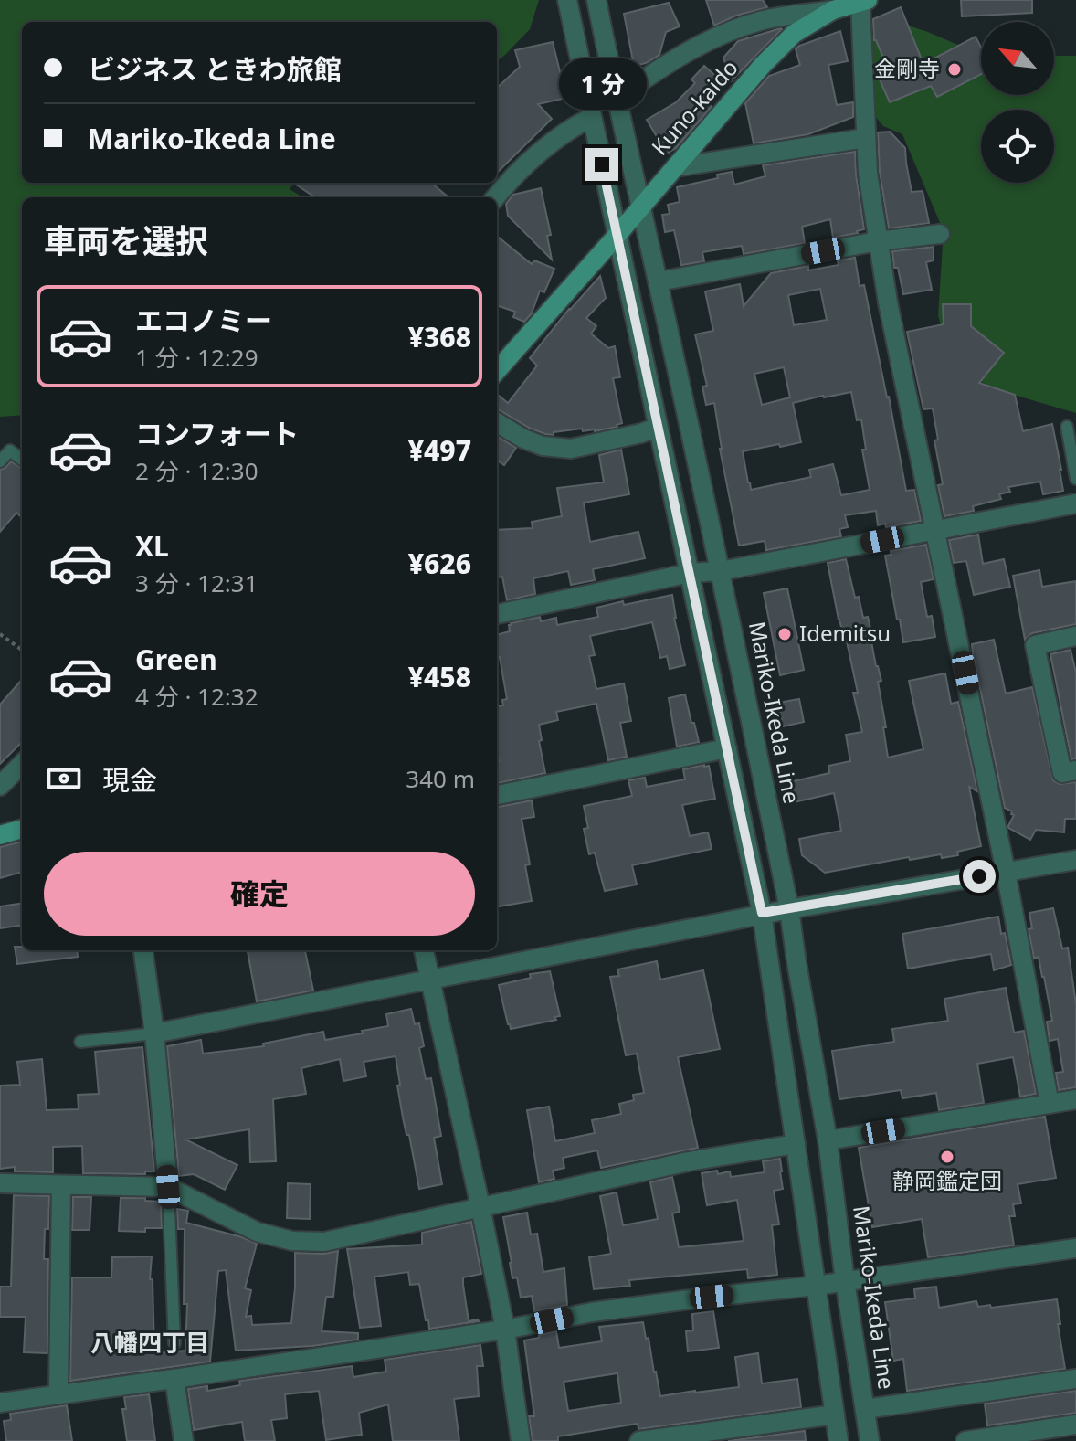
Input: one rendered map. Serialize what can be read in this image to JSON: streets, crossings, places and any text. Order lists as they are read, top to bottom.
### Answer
{
  "streets": {
    "main road": ["Kuno-kaido"],
    "street": ["Mariko-Ikeda Line"]
  },
  "crossings": [
    ["Kuno-kaido", "Mariko-Ikeda Line"]
  ],
  "districts": ["八幡四丁目"],
  "places": ["金剛寺", "Idemitsu", "静岡鑑定団"],
  "north": "top left",
  "page": {
    "banner": ["ビジネス ときわ旅館", "Mariko-Ikeda Line"],
    "bubble": "1 分",
    "heading": "車両を選択",
    "list": [
      {
        "name": "エコノミー",
        "note": "1 分 · 12:29",
        "value": "¥368"
      },
      {
        "name": "コンフォート",
        "note": "2 分 · 12:30",
        "value": "¥497"
      },
      {
        "name": "XL",
        "note": "3 分 · 12:31",
        "value": "¥626"
      },
      {
        "name": "Green",
        "note": "4 分 · 12:32",
        "value": "¥458"
      }
    ],
    "pay": ["現金", "340 m"],
    "buttons": "確定"
  }
}
